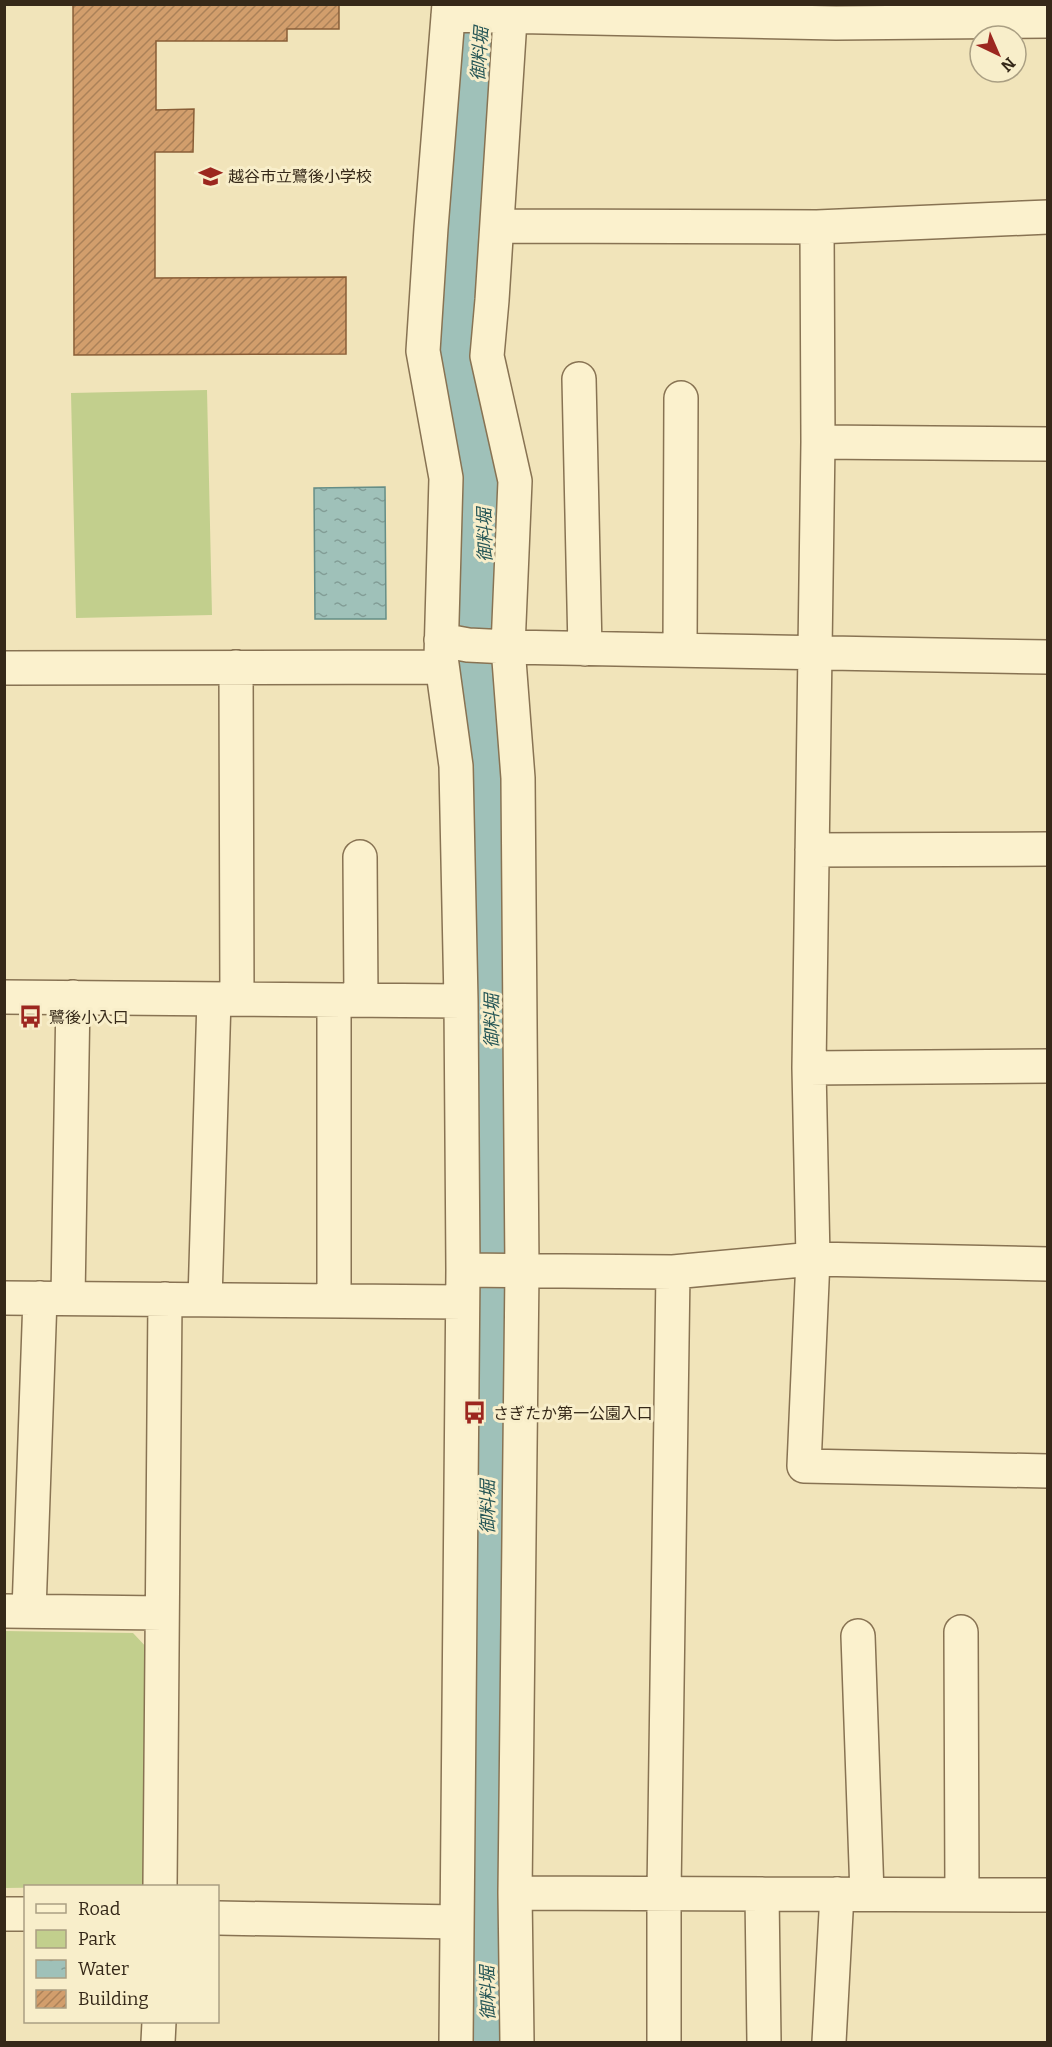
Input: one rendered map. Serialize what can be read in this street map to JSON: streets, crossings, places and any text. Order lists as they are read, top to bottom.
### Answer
{
  "water": ["御料堀"],
  "places": {
    "school or university": ["越谷市立鷺後小学校"],
    "bus stop": ["鷺後小入口", "さぎたか第一公園入口"]
  },
  "legend": [
    "Road",
    "Park",
    "Water",
    "Building"
  ],
  "north": "bottom right"
}
